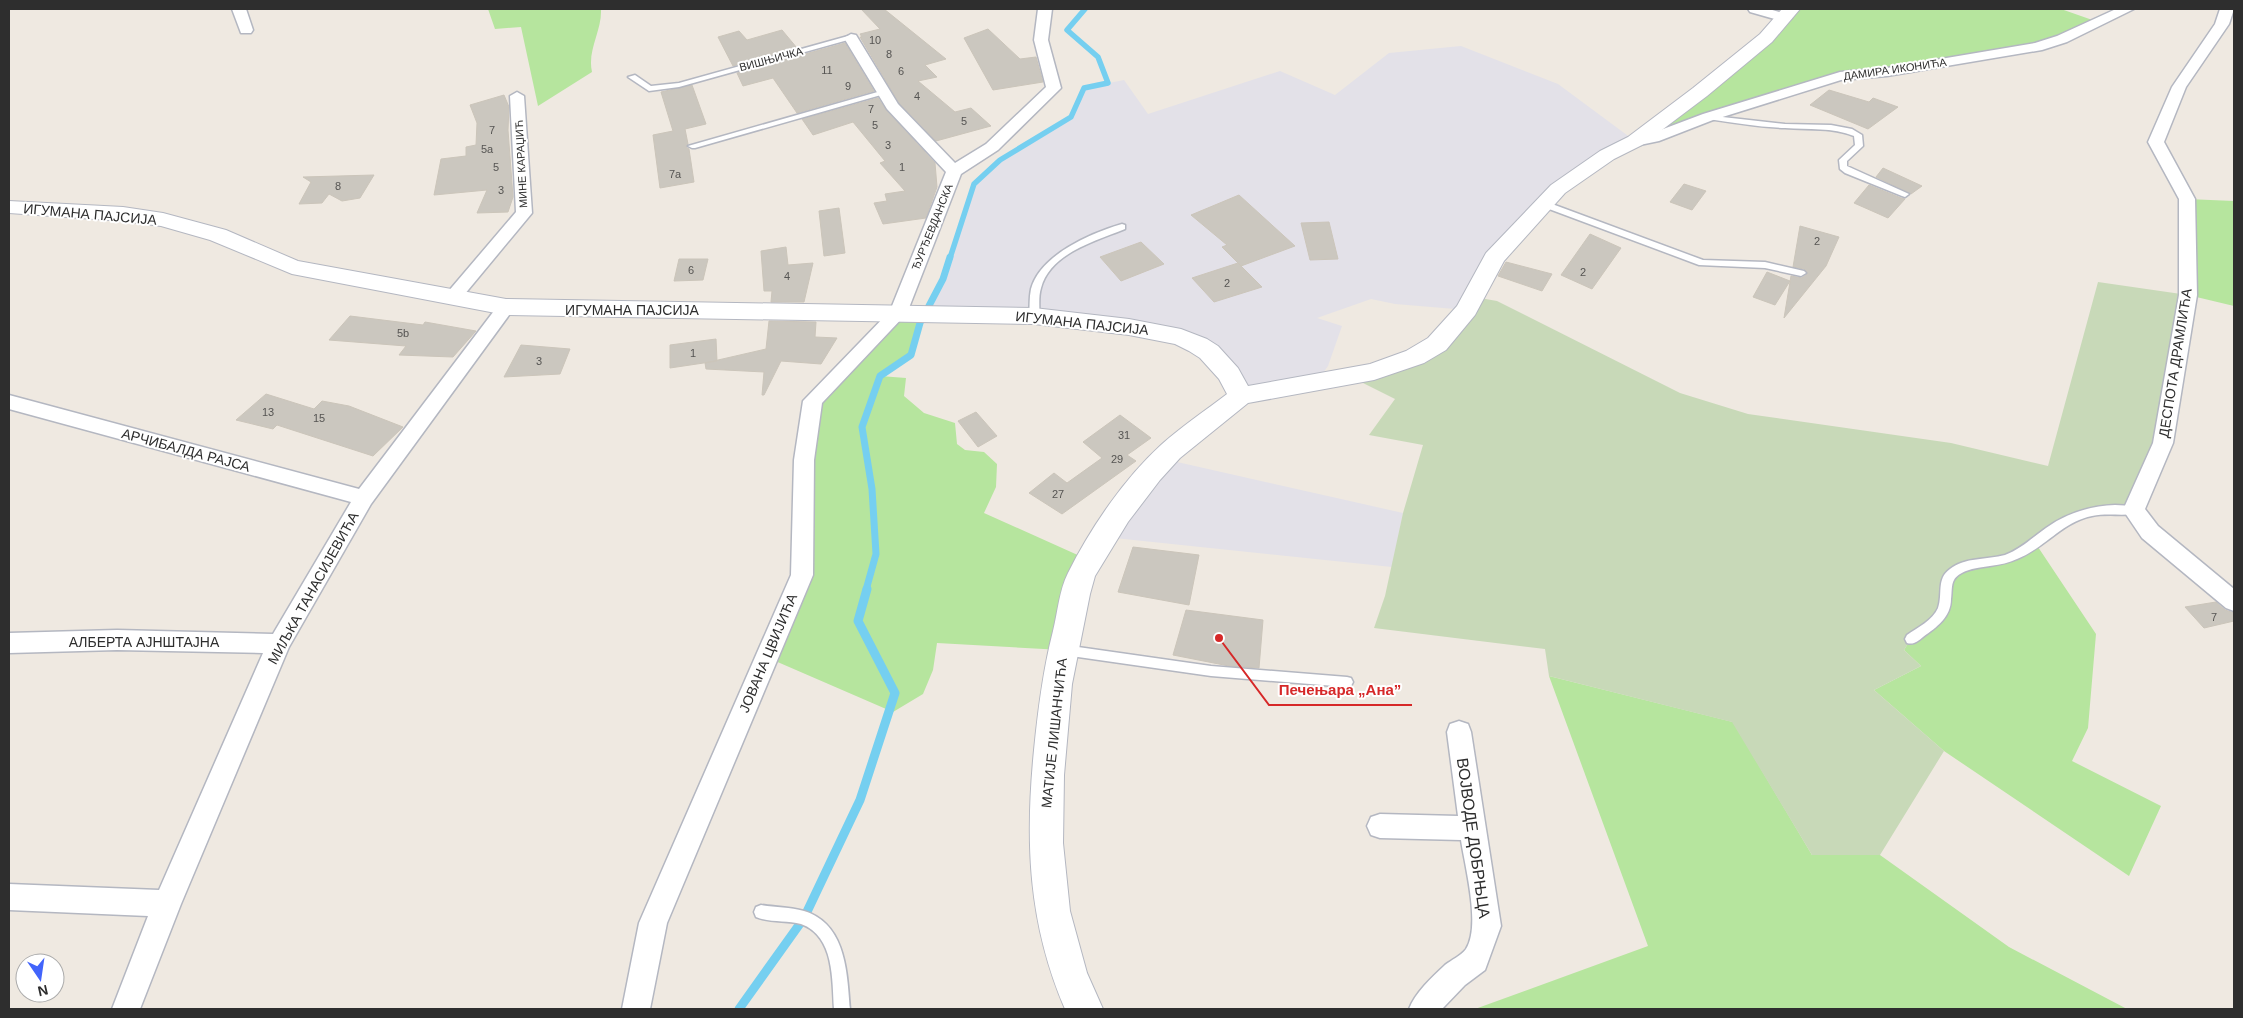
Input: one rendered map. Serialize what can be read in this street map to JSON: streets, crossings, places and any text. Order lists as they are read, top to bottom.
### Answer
{
  "streets": {
    "street": [
      "ВИШЊИЧКА",
      "ДАМИРА ИКОНИЋА",
      "МИНЕ КАРАЏИЋ",
      "ИГУМАНА ПАЈСИЈА",
      "ЂУРЂЕВДАНСКА",
      "ДЕСПОТА ДРАМЛИЋА",
      "АРЧИБАЛДА РАЈСА",
      "МИЉКА ТАНАСИЈЕВИЋА",
      "АЛБЕРТА АЈНШТАЈНА",
      "ЈОВАНА ЦВИЈИЋА",
      "МАТИЈЕ ЛИШАНЧИЋА",
      "ВОЈВОДЕ ДОБРЊЦА"
    ]
  },
  "crossings": [
    ["ВИШЊИЧКА", "ЂУРЂЕВДАНСКА"],
    ["МИНЕ КАРАЏИЋ", "ИГУМАНА ПАЈСИЈА"],
    ["ИГУМАНА ПАЈСИЈА", "ЂУРЂЕВДАНСКА"],
    ["ИГУМАНА ПАЈСИЈА", "МИЉКА ТАНАСИЈЕВИЋА"],
    ["ИГУМАНА ПАЈСИЈА", "ЈОВАНА ЦВИЈИЋА"],
    ["ИГУМАНА ПАЈСИЈА", "МАТИЈЕ ЛИШАНЧИЋА"],
    ["ЂУРЂЕВДАНСКА", "ЈОВАНА ЦВИЈИЋА"],
    ["АРЧИБАЛДА РАЈСА", "МИЉКА ТАНАСИЈЕВИЋА"],
    ["МИЉКА ТАНАСИЈЕВИЋА", "АЛБЕРТА АЈНШТАЈНА"]
  ],
  "places": ["Печењара „Ана”"],
  "house_numbers": [
    "10",
    "8",
    "11",
    "6",
    "9",
    "4",
    "7",
    "5",
    "5",
    "7",
    "3",
    "5a",
    "5",
    "1",
    "7a",
    "8",
    "3",
    "2",
    "6",
    "2",
    "4",
    "2",
    "5b",
    "1",
    "3",
    "13",
    "15",
    "31",
    "29",
    "27",
    "7"
  ],
  "north": "bottom"
}
